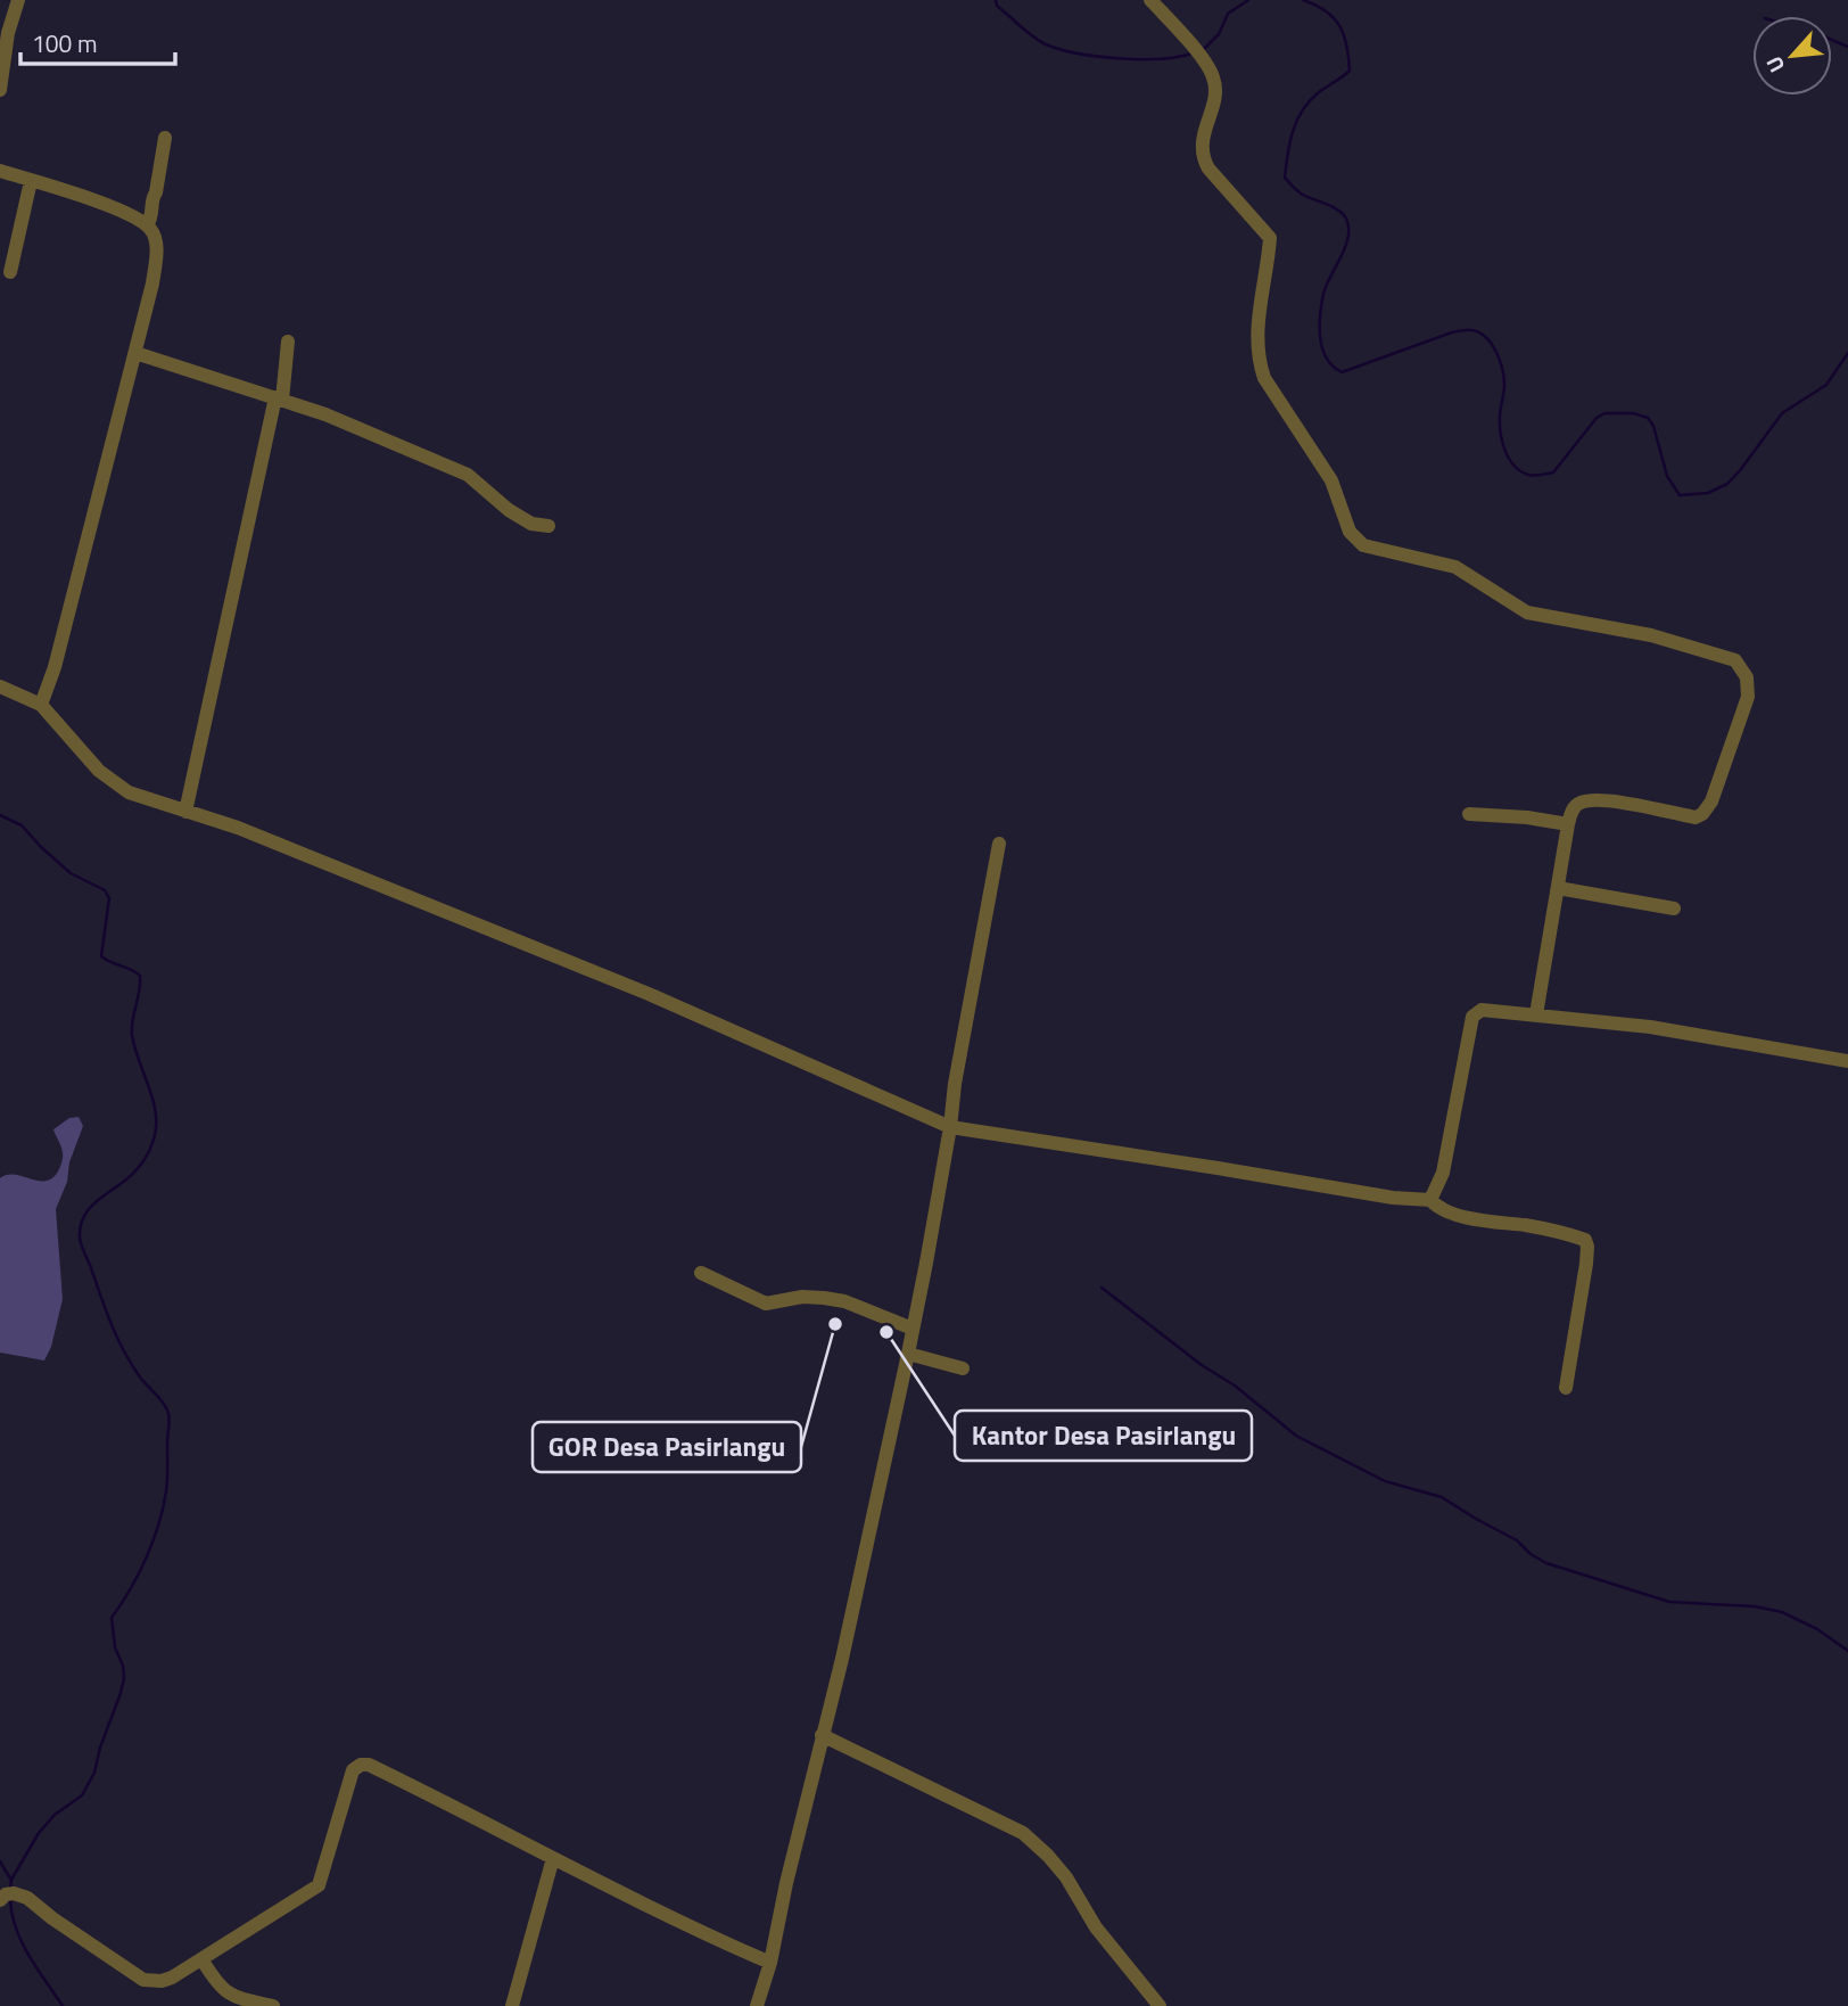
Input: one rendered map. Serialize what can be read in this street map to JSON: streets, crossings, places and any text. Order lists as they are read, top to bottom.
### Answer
{
  "places": ["GOR Desa Pasirlangu", "Kantor Desa Pasirlangu"],
  "scale_bar": "100 m",
  "north": "bottom left"
}
